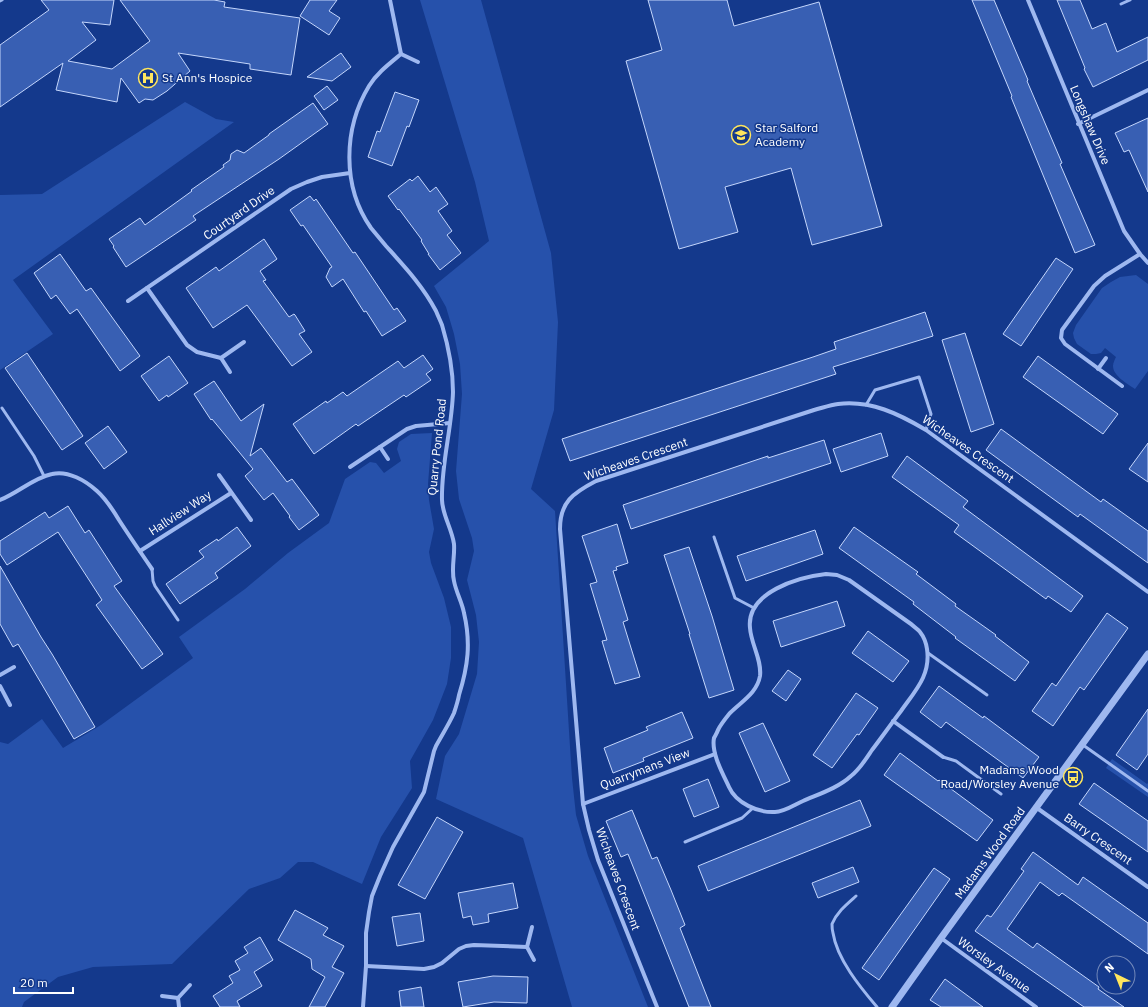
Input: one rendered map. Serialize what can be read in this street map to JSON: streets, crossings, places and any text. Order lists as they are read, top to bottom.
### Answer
{
  "streets": {
    "street": [
      "Longshaw Drive",
      "Courtyard Drive",
      "Quarry Pond Road",
      "Wicheaves Crescent",
      "Hallview Way",
      "Quarrymans View",
      "Barry Crescent",
      "Madams Wood Road",
      "Worsley Avenue"
    ]
  },
  "crossings": [
    ["Courtyard Drive", "Quarry Pond Road"],
    ["Wicheaves Crescent", "Quarrymans View"],
    ["Barry Crescent", "Madams Wood Road"],
    ["Madams Wood Road", "Worsley Avenue"]
  ],
  "places": {
    "hospital": ["St Ann's Hospice"],
    "school or university": ["Star Salford Academy"],
    "bus stop": ["Madams Wood Road/Worsley Avenue"]
  },
  "scale_bar": "20 m",
  "north": "top left"
}
